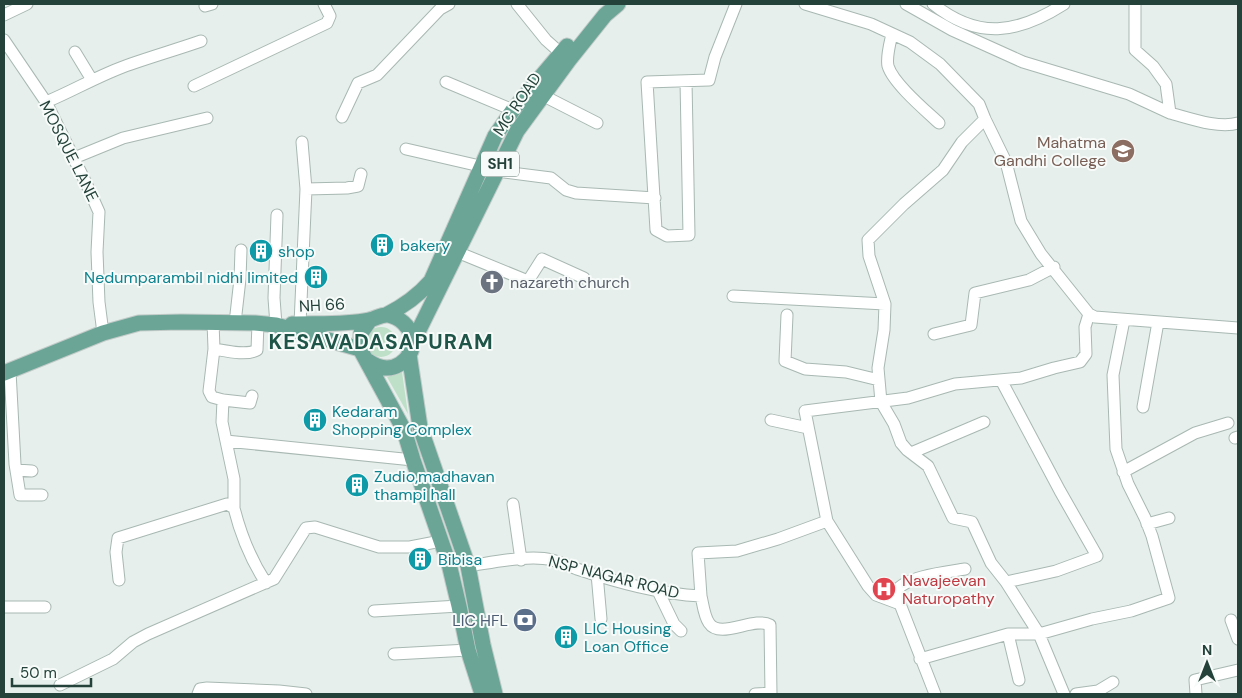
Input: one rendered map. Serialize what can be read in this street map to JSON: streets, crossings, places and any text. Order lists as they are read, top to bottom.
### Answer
{
  "streets": {
    "main road": ["MC ROAD", "SH1", "NH 66"],
    "street": ["MOSQUE LANE", "NSP NAGAR ROAD"]
  },
  "crossings": [
    ["MC ROAD", "NH 66"]
  ],
  "districts": ["KESAVADASAPURAM"],
  "places": {
    "school or university": ["Mahatma Gandhi College"],
    "building": [
      "bakery",
      "shop",
      "Nedumparambil nidhi limited",
      "Kedaram Shopping Complex",
      "Zudio,madhavan thampi hall",
      "Bibisa",
      "LIC Housing Loan Office"
    ],
    "church": ["nazareth church"],
    "hospital": ["Navajeevan Naturopathy"],
    "bank": ["LIC HFL"]
  },
  "scale_bar": "50 m",
  "north": "top"
}
